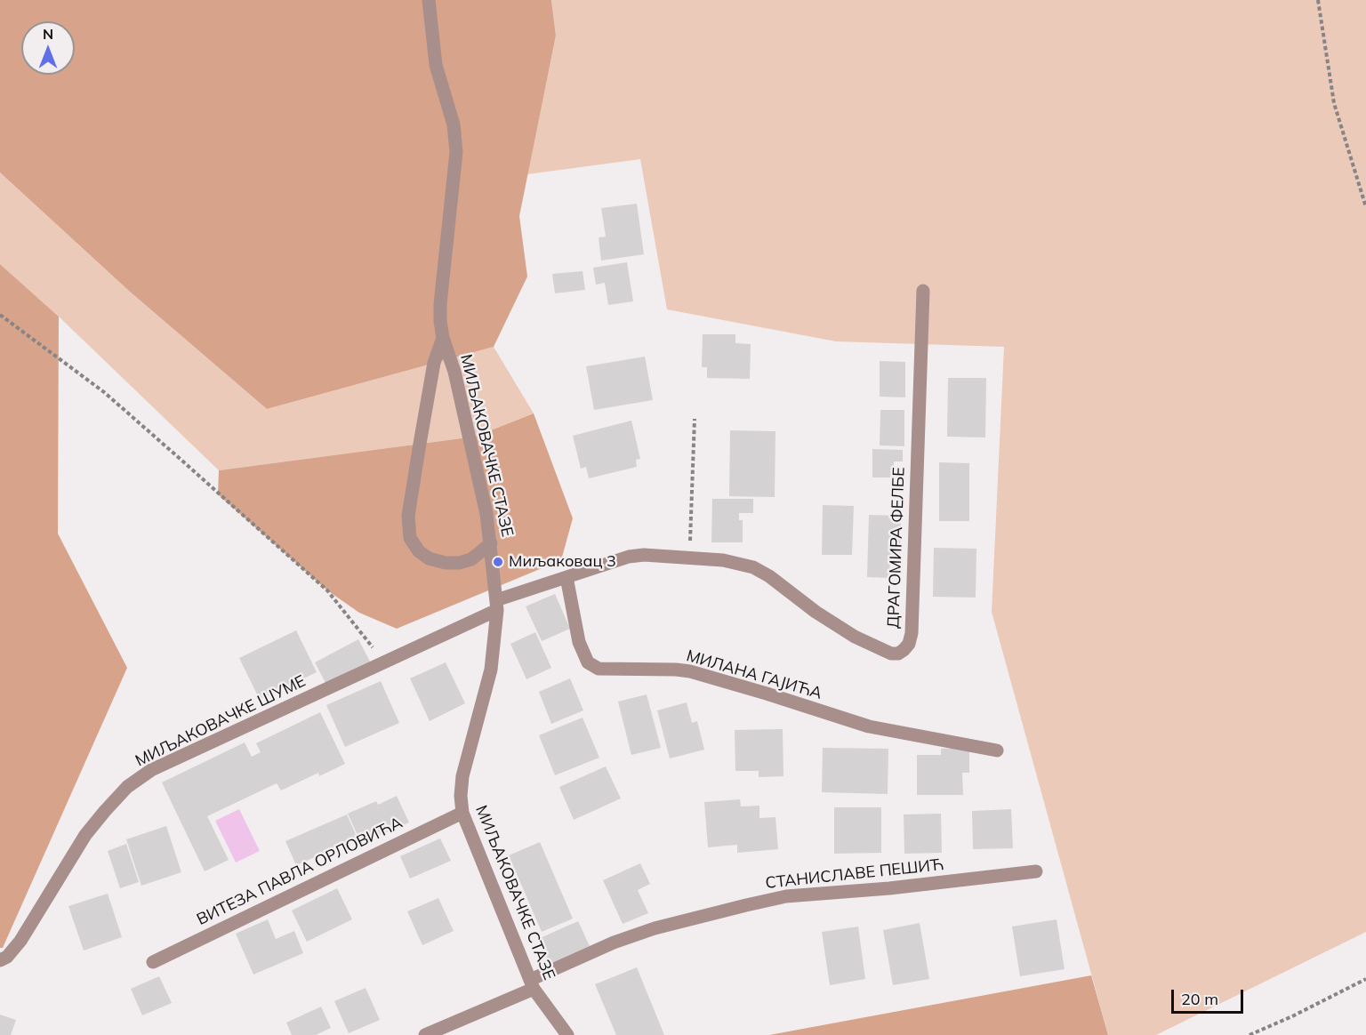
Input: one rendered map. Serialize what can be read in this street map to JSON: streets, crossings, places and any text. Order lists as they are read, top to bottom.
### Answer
{
  "streets": {
    "street": [
      "МИЉАКОВАЧКЕ СТАЗЕ",
      "ДРАГОМИРА ФЕЛБЕ",
      "МИЛАНА ГАЈИЋА",
      "МИЉАКОВАЧКЕ ШУМЕ",
      "ВИТЕЗА ПАВЛА ОРЛОВИЋА",
      "СТАНИСЛАВЕ ПЕШИЋ"
    ]
  },
  "crossings": [
    ["МИЉАКОВАЧКЕ СТАЗЕ", "ДРАГОМИРА ФЕЛБЕ"],
    ["МИЉАКОВАЧКЕ СТАЗЕ", "МИЉАКОВАЧКЕ ШУМЕ"],
    ["МИЉАКОВАЧКЕ СТАЗЕ", "ВИТЕЗА ПАВЛА ОРЛОВИЋА"],
    ["МИЉАКОВАЧКЕ СТАЗЕ", "СТАНИСЛАВЕ ПЕШИЋ"],
    ["ДРАГОМИРА ФЕЛБЕ", "МИЛАНА ГАЈИЋА"],
    ["ДРАГОМИРА ФЕЛБЕ", "МИЉАКОВАЧКЕ ШУМЕ"]
  ],
  "places": ["Миљаковац 3"],
  "scale_bar": "20 m",
  "north": "top"
}
